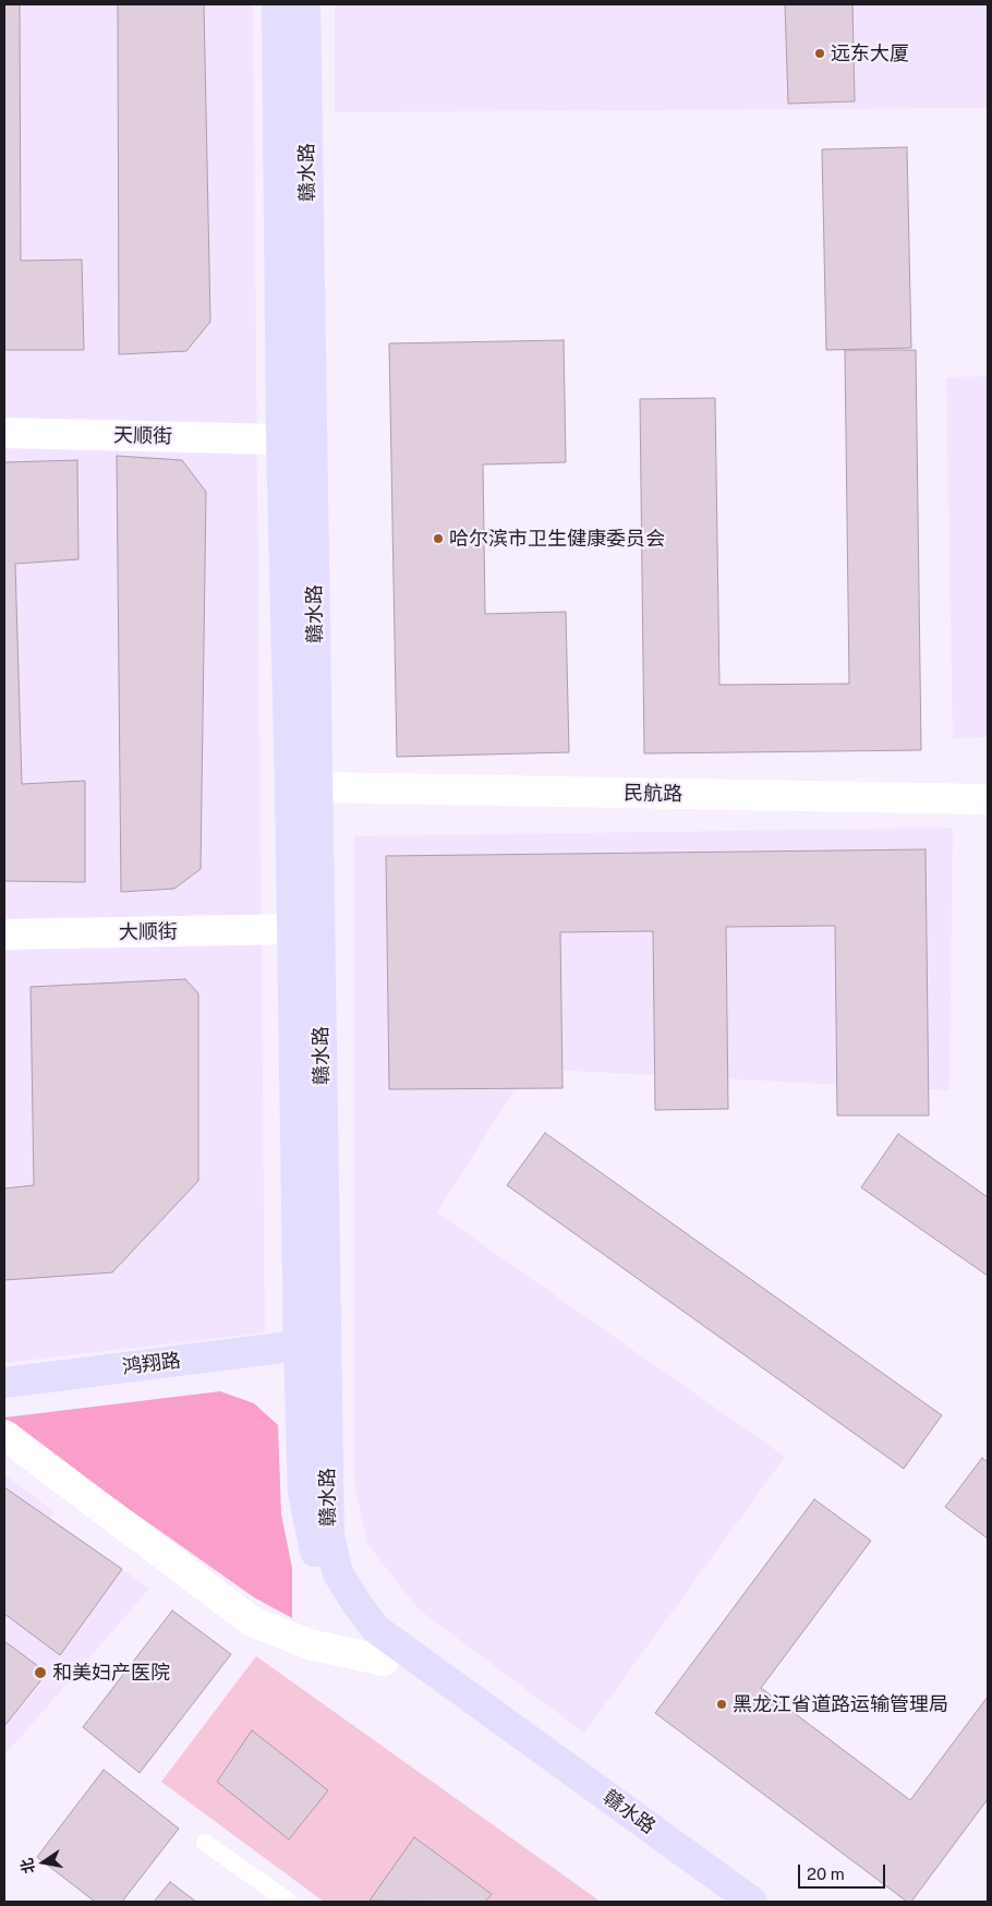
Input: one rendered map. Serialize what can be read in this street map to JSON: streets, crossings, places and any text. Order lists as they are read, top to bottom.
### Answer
{
  "streets": {
    "main road": ["赣水路", "鸿翔路"],
    "street": ["天顺街", "民航路", "大顺街"]
  },
  "crossings": [
    ["赣水路", "天顺街"],
    ["赣水路", "民航路"],
    ["赣水路", "大顺街"],
    ["赣水路", "鸿翔路"]
  ],
  "places": [
    "远东大厦",
    "哈尔滨市卫生健康委员会",
    "和美妇产医院",
    "黑龙江省道路运输管理局"
  ],
  "scale_bar": "20 m",
  "north": "left"
}
